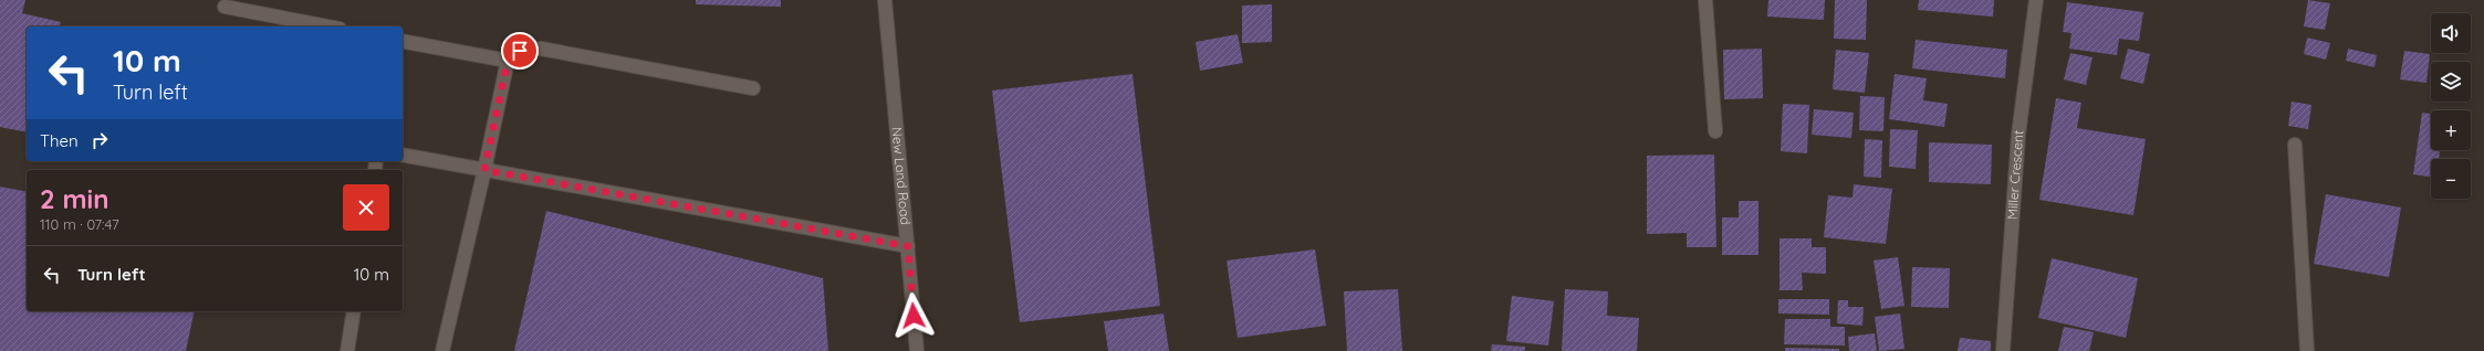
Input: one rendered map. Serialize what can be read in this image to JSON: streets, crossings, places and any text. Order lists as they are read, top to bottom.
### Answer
{
  "streets": {
    "street": ["New Land Road", "Miller Crescent"]
  },
  "page": {
    "map_buttons": ["+", "−"],
    "turn": ["10 m", "Turn left"],
    "then": "Then",
    "heading": ["2 min", "110 m · 07:47"],
    "list": [
      {
        "name": "Turn left",
        "value": "10 m"
      }
    ]
  }
}
